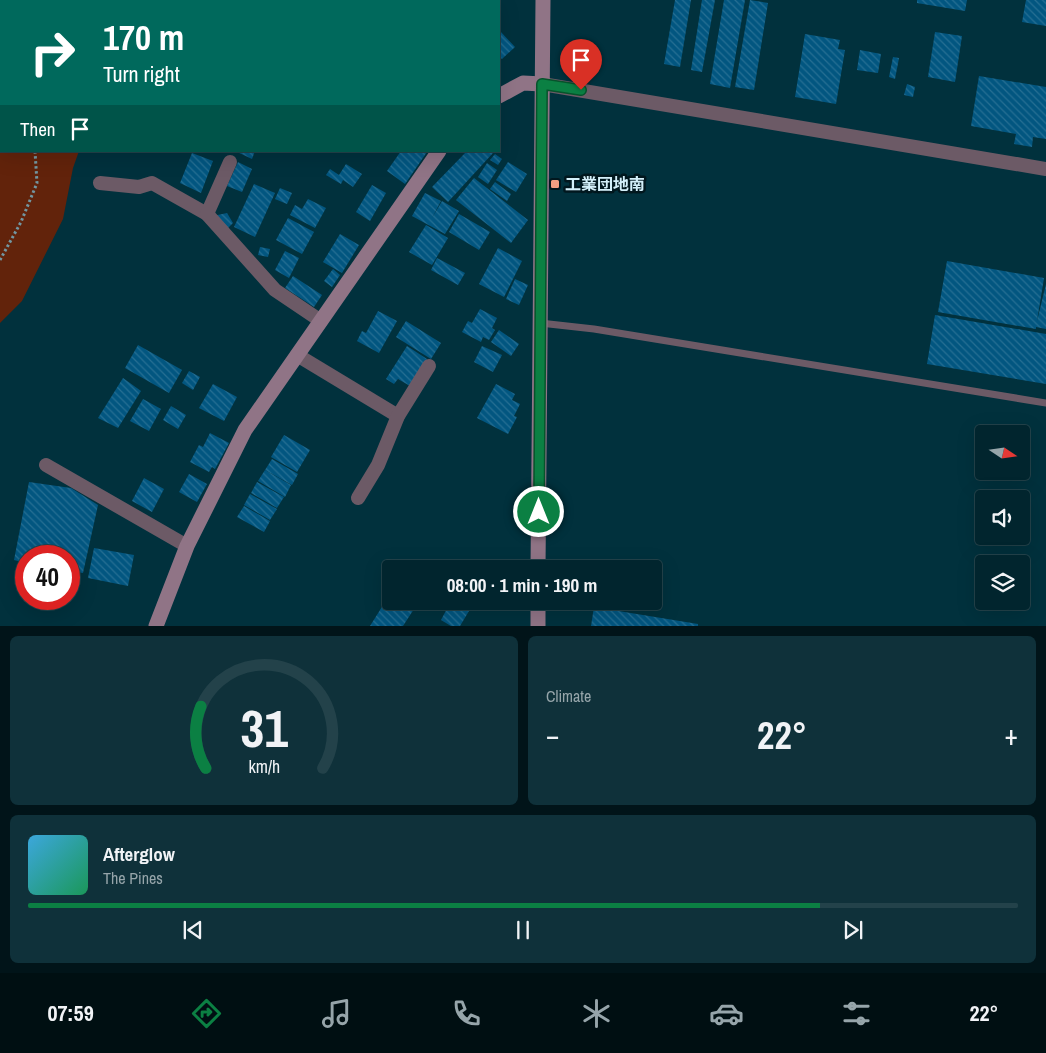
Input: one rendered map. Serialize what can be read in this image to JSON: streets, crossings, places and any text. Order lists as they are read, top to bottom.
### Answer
{
  "places": {
    "transit": ["工業団地南"]
  },
  "north": "right",
  "page": {
    "turn": ["170 m", "Turn right"],
    "then": "Then",
    "limit": "40",
    "trip": "08:00 · 1 min · 190 m",
    "tile": "Climate",
    "heat": ["−", "22°", "+"],
    "song": ["Afterglow", "The Pines"],
    "tabs": ["07:59", "22°"],
    "gauge": ["31", "km/h"]
  }
}
